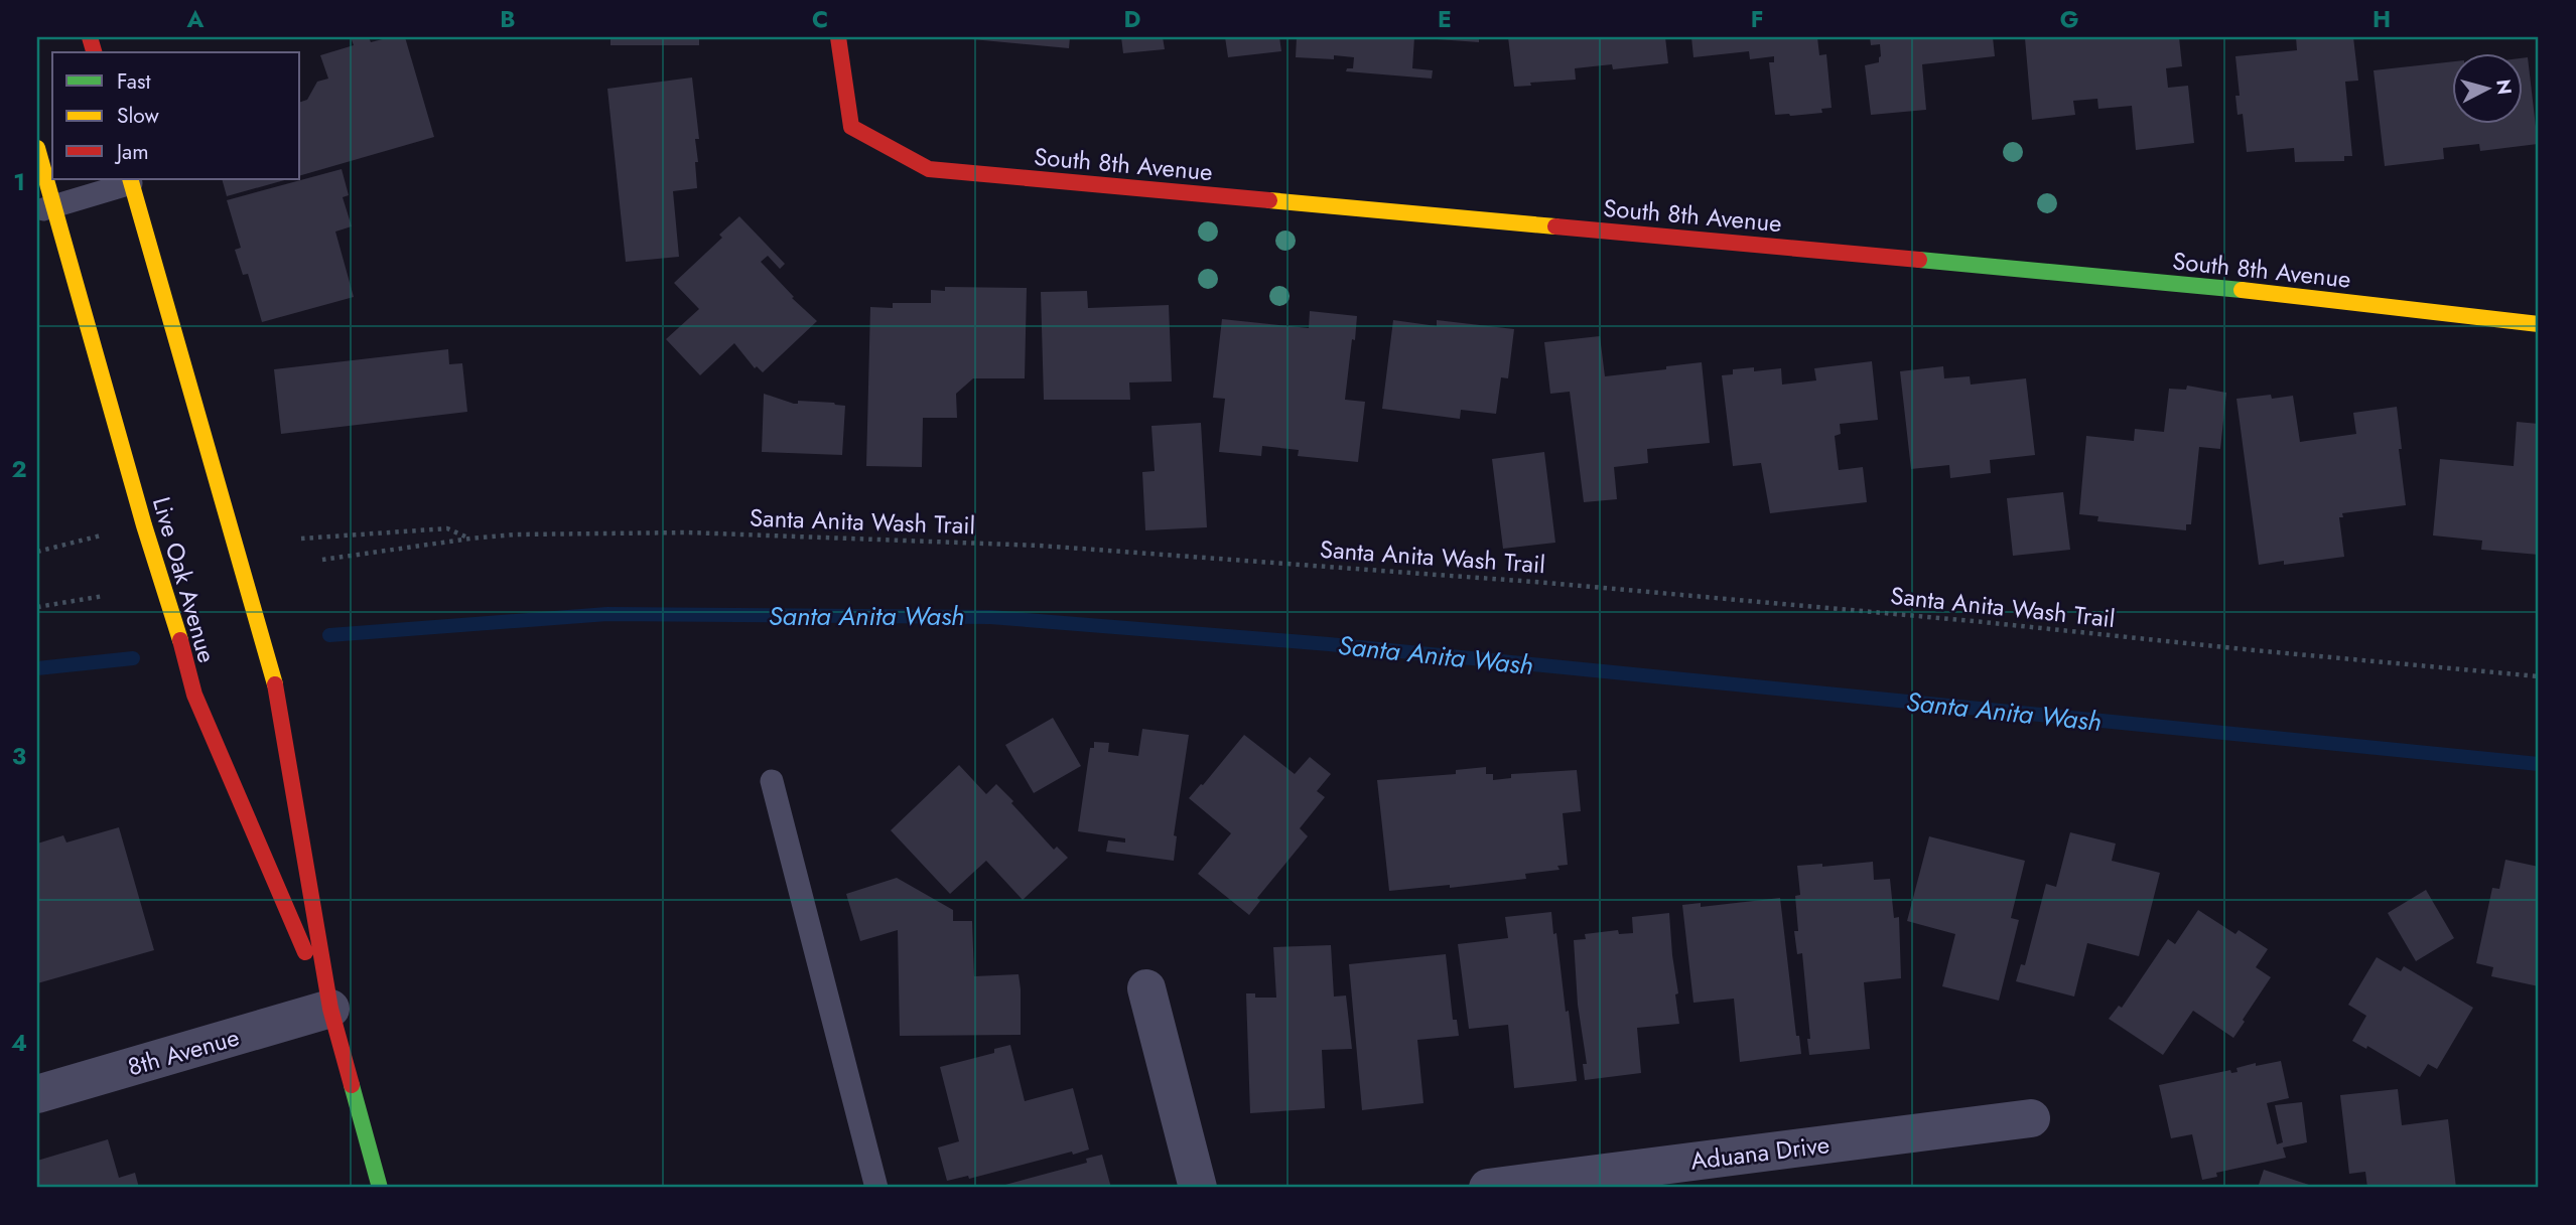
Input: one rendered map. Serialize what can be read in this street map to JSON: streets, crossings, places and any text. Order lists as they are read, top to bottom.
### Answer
{
  "streets": {
    "main road": ["South 8th Avenue", "Live Oak Avenue"],
    "street": ["8th Avenue", "Aduana Drive"],
    "path": ["Santa Anita Wash Trail"]
  },
  "crossings": [
    ["Live Oak Avenue", "8th Avenue"]
  ],
  "water": ["Santa Anita Wash"],
  "legend": ["Fast", "Slow", "Jam"],
  "north": "right",
  "grid": {
    "columns": [
      "A",
      "B",
      "C",
      "D",
      "E",
      "F",
      "G",
      "H"
    ],
    "rows": [
      "1",
      "2",
      "3",
      "4"
    ]
  }
}
